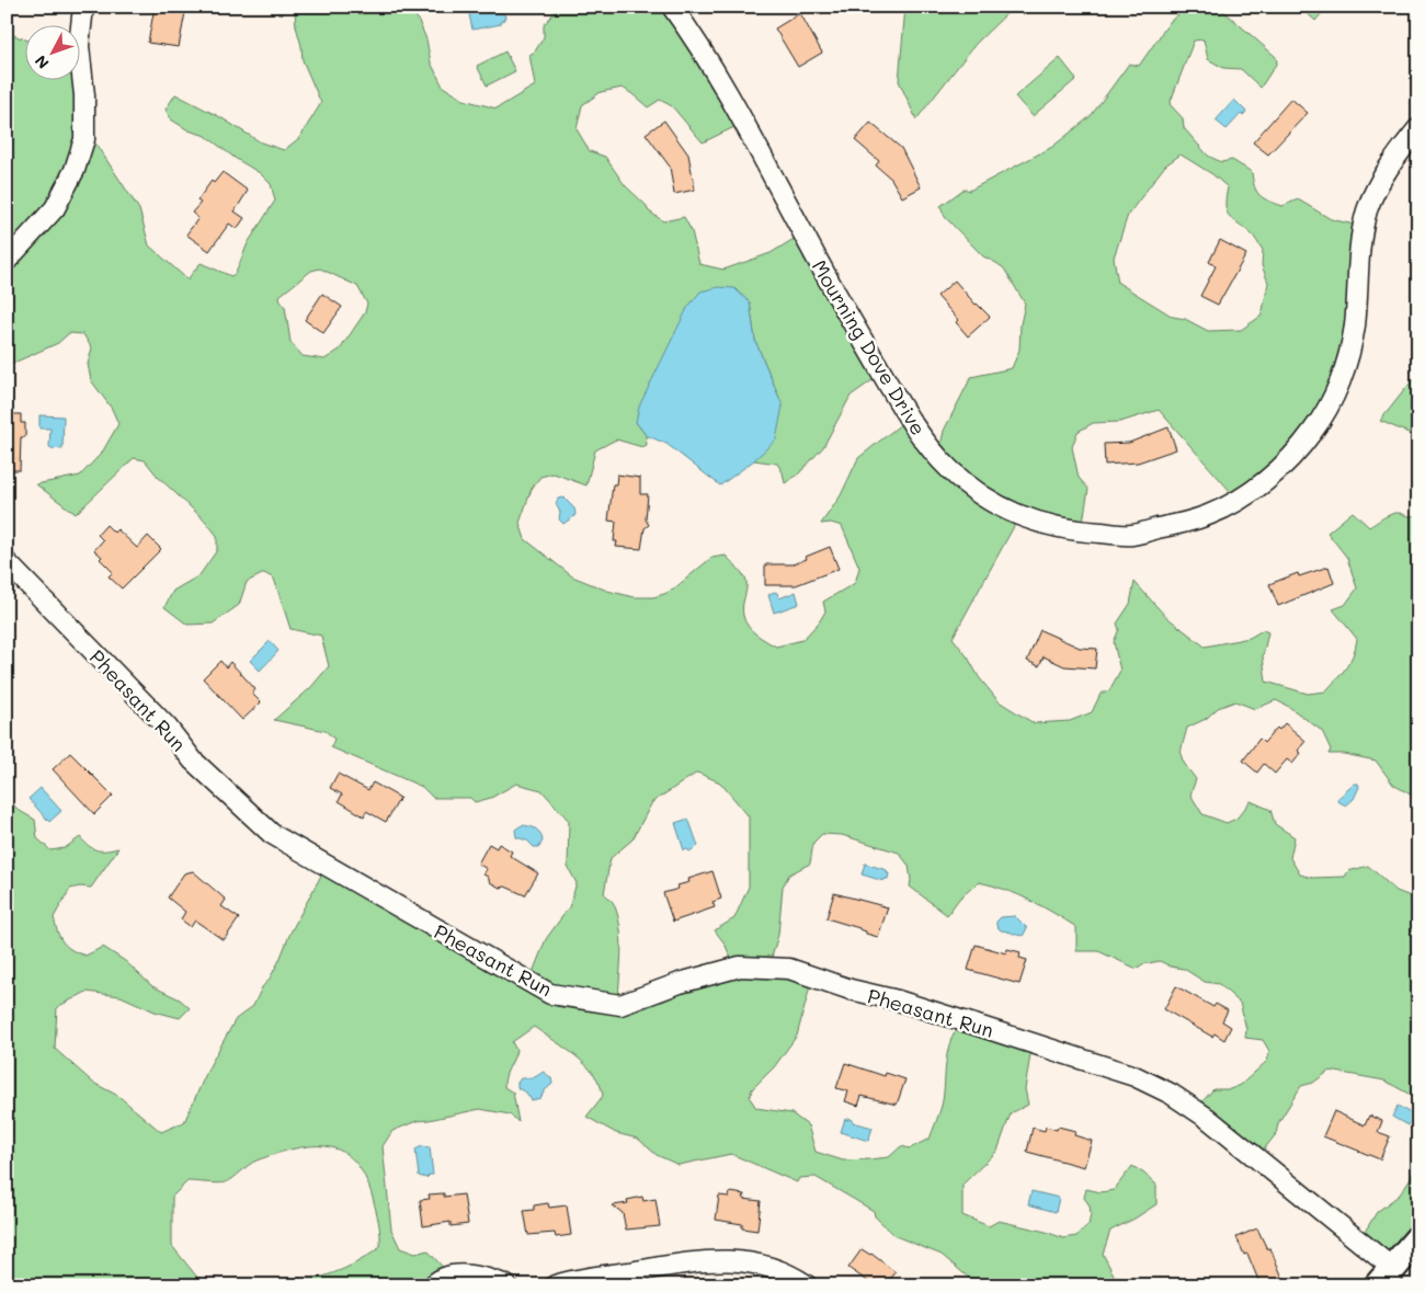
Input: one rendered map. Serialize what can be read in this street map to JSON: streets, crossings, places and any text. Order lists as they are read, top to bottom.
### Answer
{
  "streets": {
    "street": ["Mourning Dove Drive", "Pheasant Run"]
  },
  "north": "bottom left"
}
